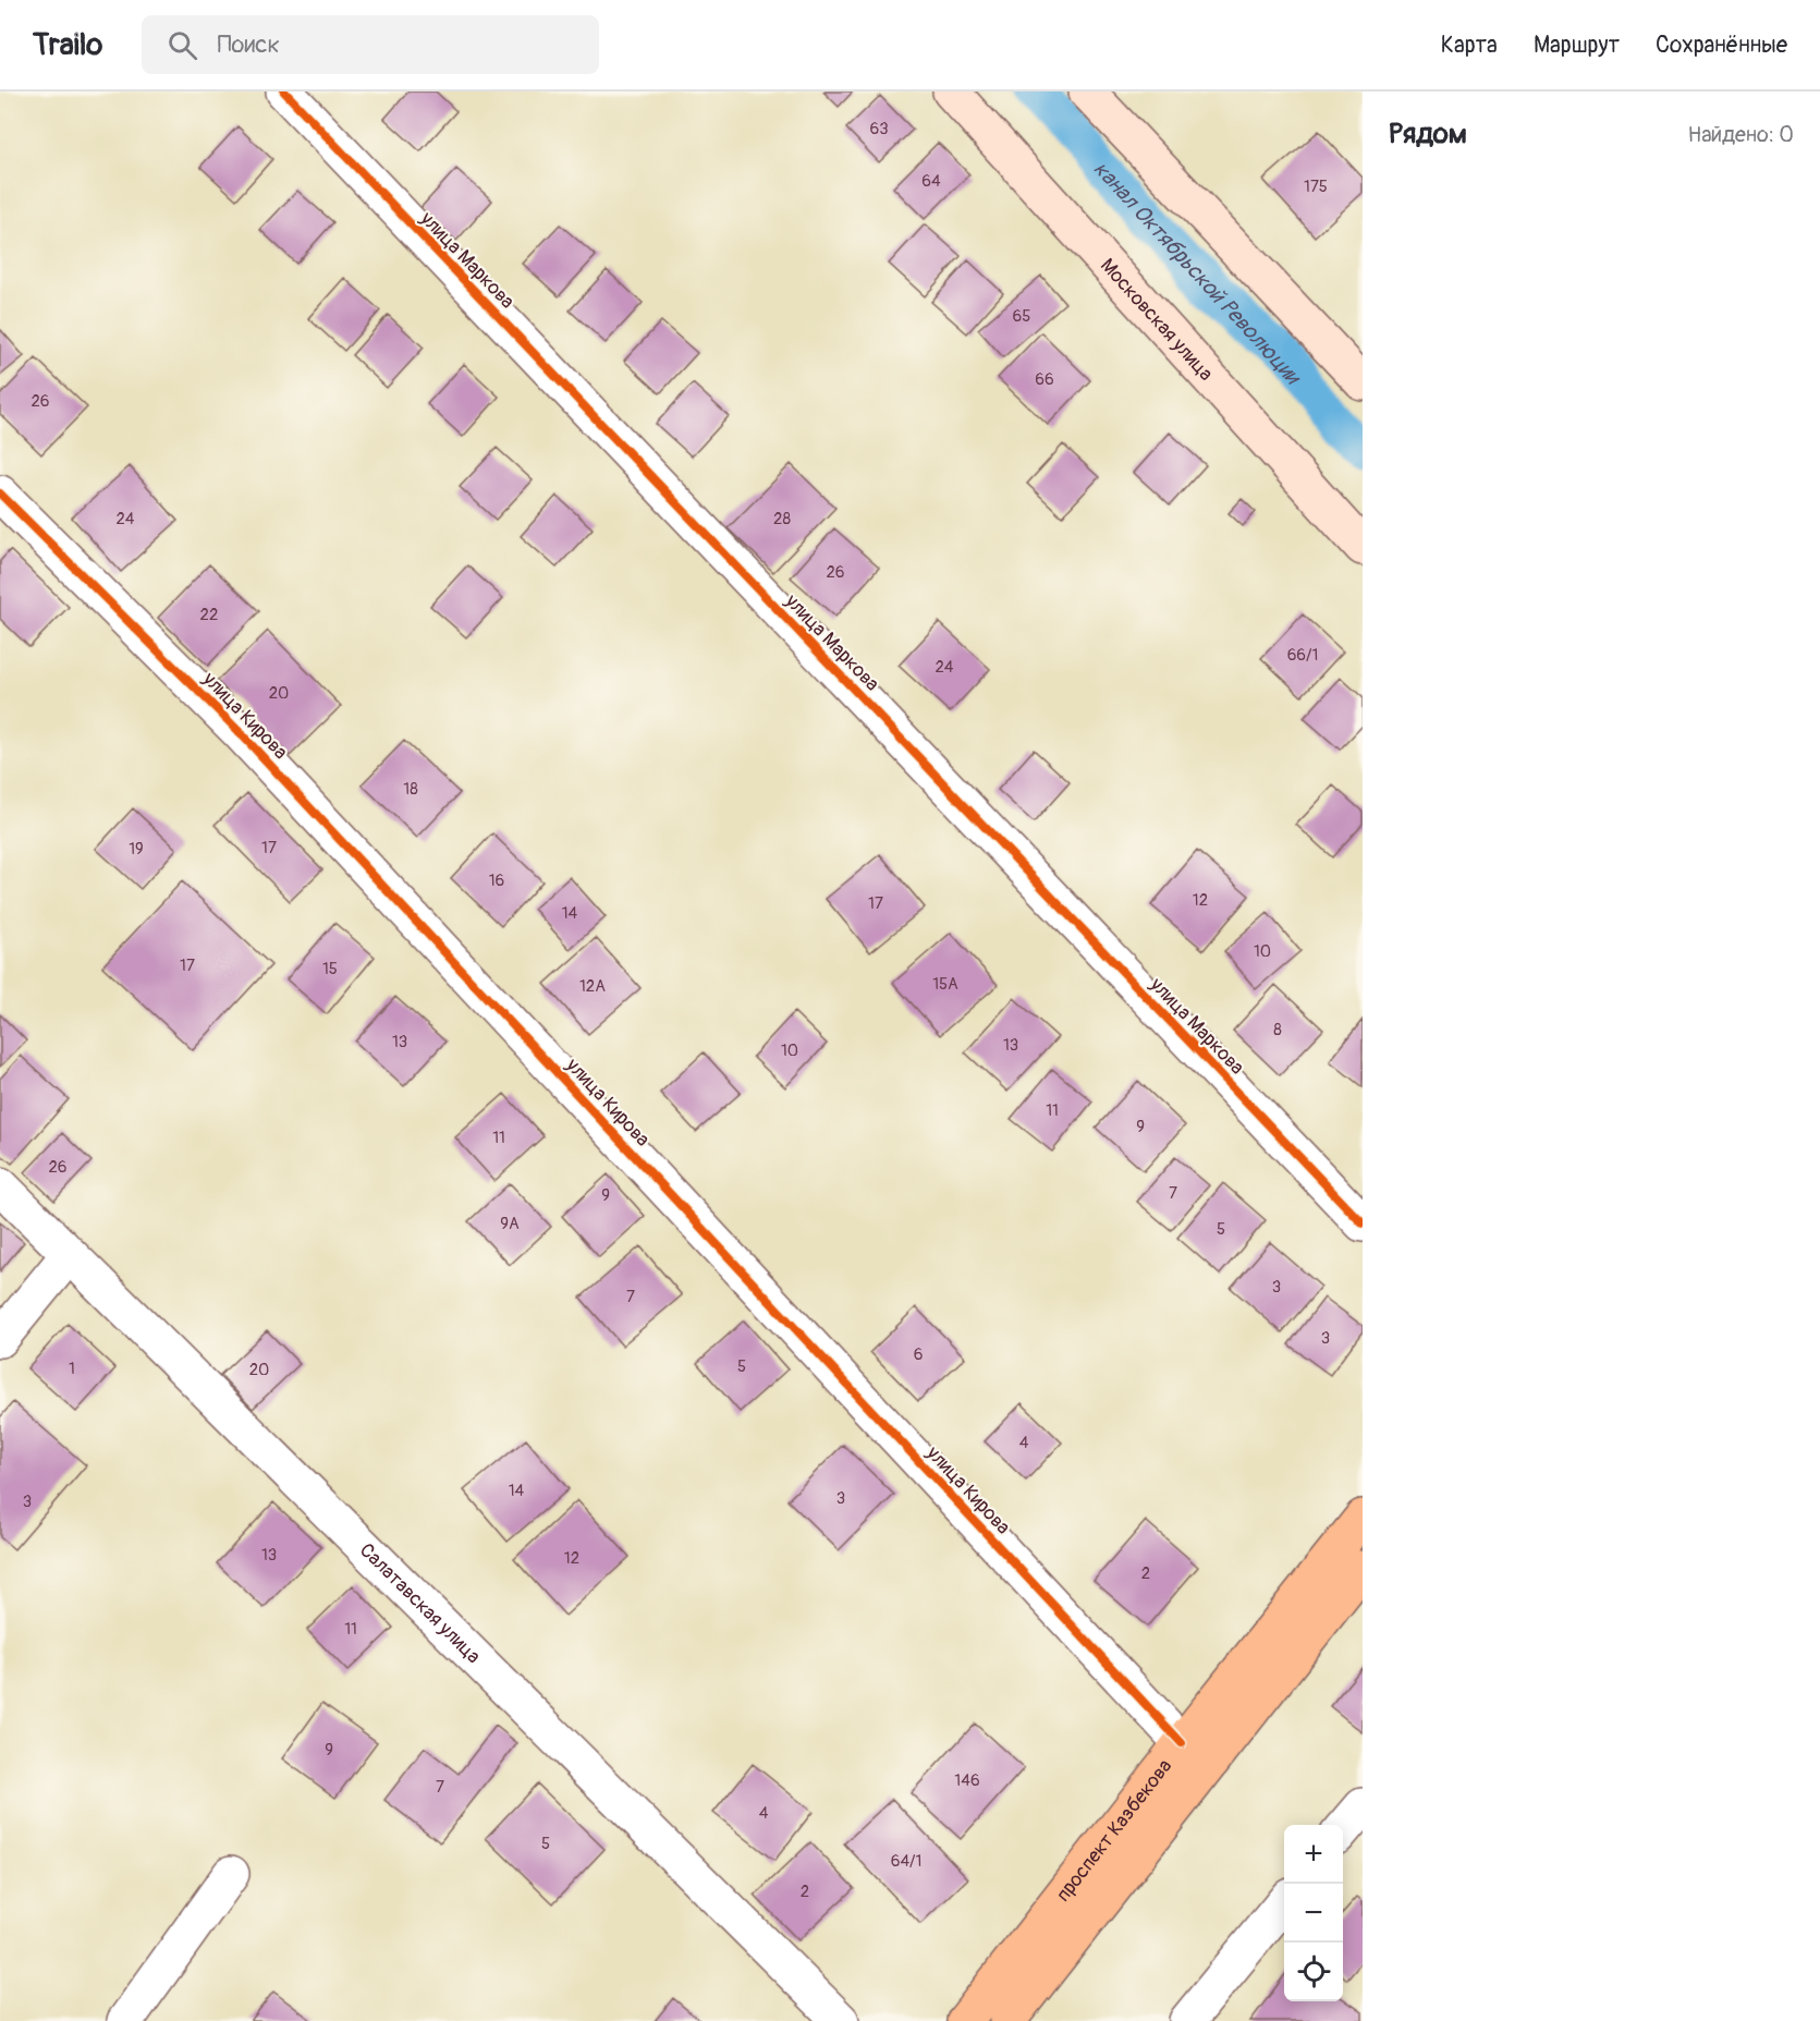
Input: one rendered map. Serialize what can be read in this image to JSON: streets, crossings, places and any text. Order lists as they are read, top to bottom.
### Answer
{
  "streets": {
    "highway": ["проспект Казбекова"],
    "main road": ["Московская улица"],
    "street": ["улица Маркова", "улица Кирова", "Салатавская улица"]
  },
  "crossings": [
    ["улица Кирова", "проспект Казбекова"]
  ],
  "water": ["канал Октябрьской Революции"],
  "house_numbers": [
    "63",
    "64",
    "175",
    "65",
    "66",
    "26",
    "24",
    "28",
    "26",
    "22",
    "66/1",
    "24",
    "20",
    "18",
    "17",
    "19",
    "16",
    "12",
    "17",
    "14",
    "10",
    "17",
    "15",
    "15А",
    "12А",
    "8",
    "13",
    "13",
    "10",
    "11",
    "9",
    "11",
    "26",
    "7",
    "9",
    "9А",
    "5",
    "3",
    "7",
    "3",
    "6",
    "5",
    "1",
    "20",
    "4",
    "14",
    "3",
    "3",
    "13",
    "12",
    "2",
    "11",
    "9",
    "146",
    "7",
    "4",
    "5",
    "64/1",
    "2"
  ],
  "page": {
    "header": "Trailo",
    "search": "Поиск",
    "nav": ["Карта", "Маршрут", "Сохранённые"],
    "heading": ["Рядом", "Найдено: 0"],
    "map_buttons": ["+", "−"]
  }
}
